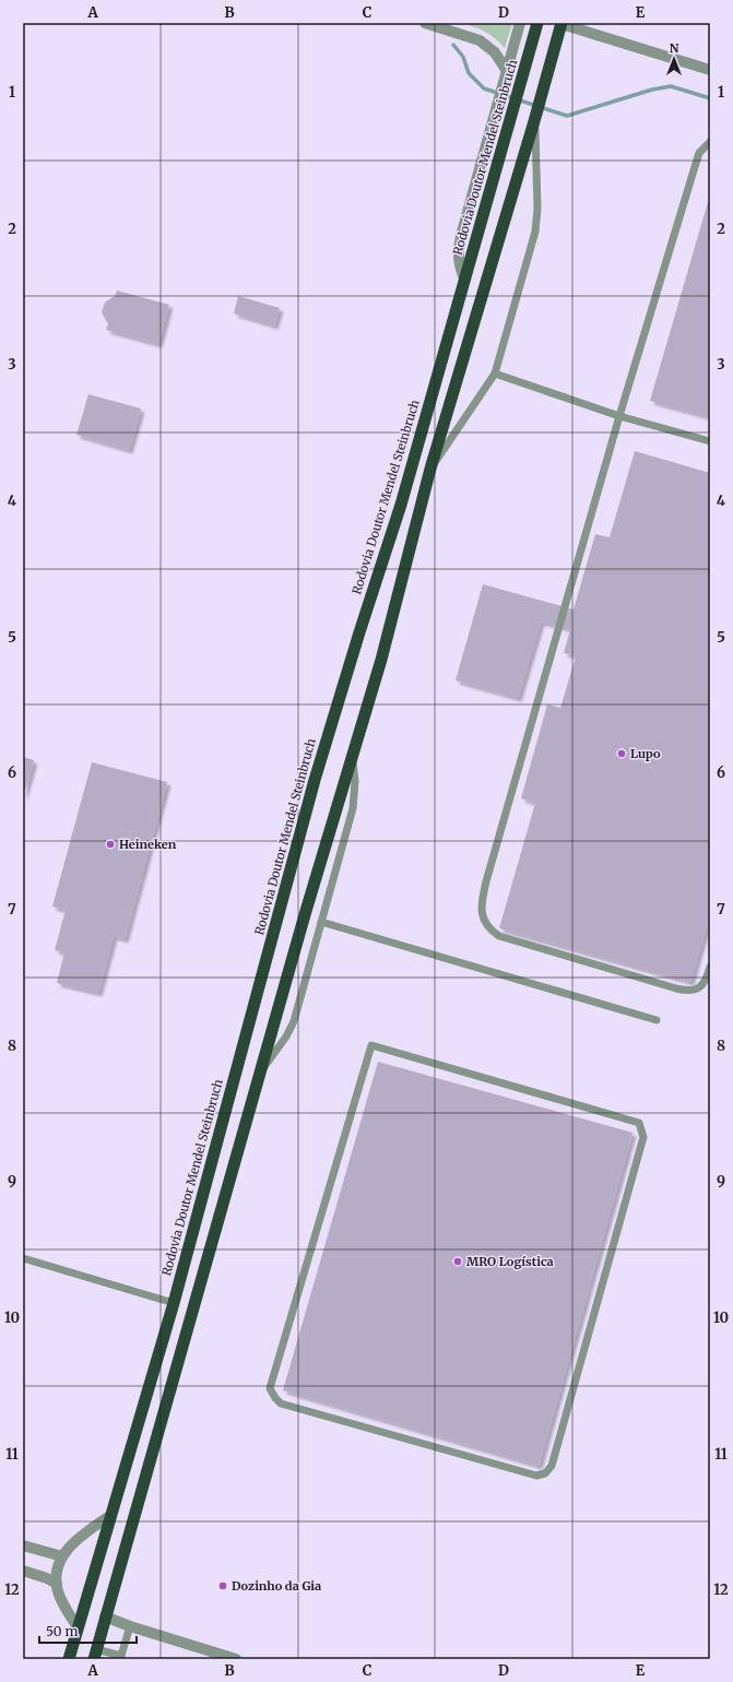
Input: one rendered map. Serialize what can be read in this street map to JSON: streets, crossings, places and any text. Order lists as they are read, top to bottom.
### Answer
{
  "streets": {
    "highway": ["Rodovia Doutor Mendel Steinbruch"]
  },
  "places": [
    "Lupo",
    "Heineken",
    "MRO Logística",
    "Dozinho da Gia"
  ],
  "scale_bar": "50 m",
  "north": "top",
  "grid": {
    "columns": [
      "A",
      "B",
      "C",
      "D",
      "E"
    ],
    "rows": [
      "1",
      "2",
      "3",
      "4",
      "5",
      "6",
      "7",
      "8",
      "9",
      "10",
      "11",
      "12"
    ]
  }
}
